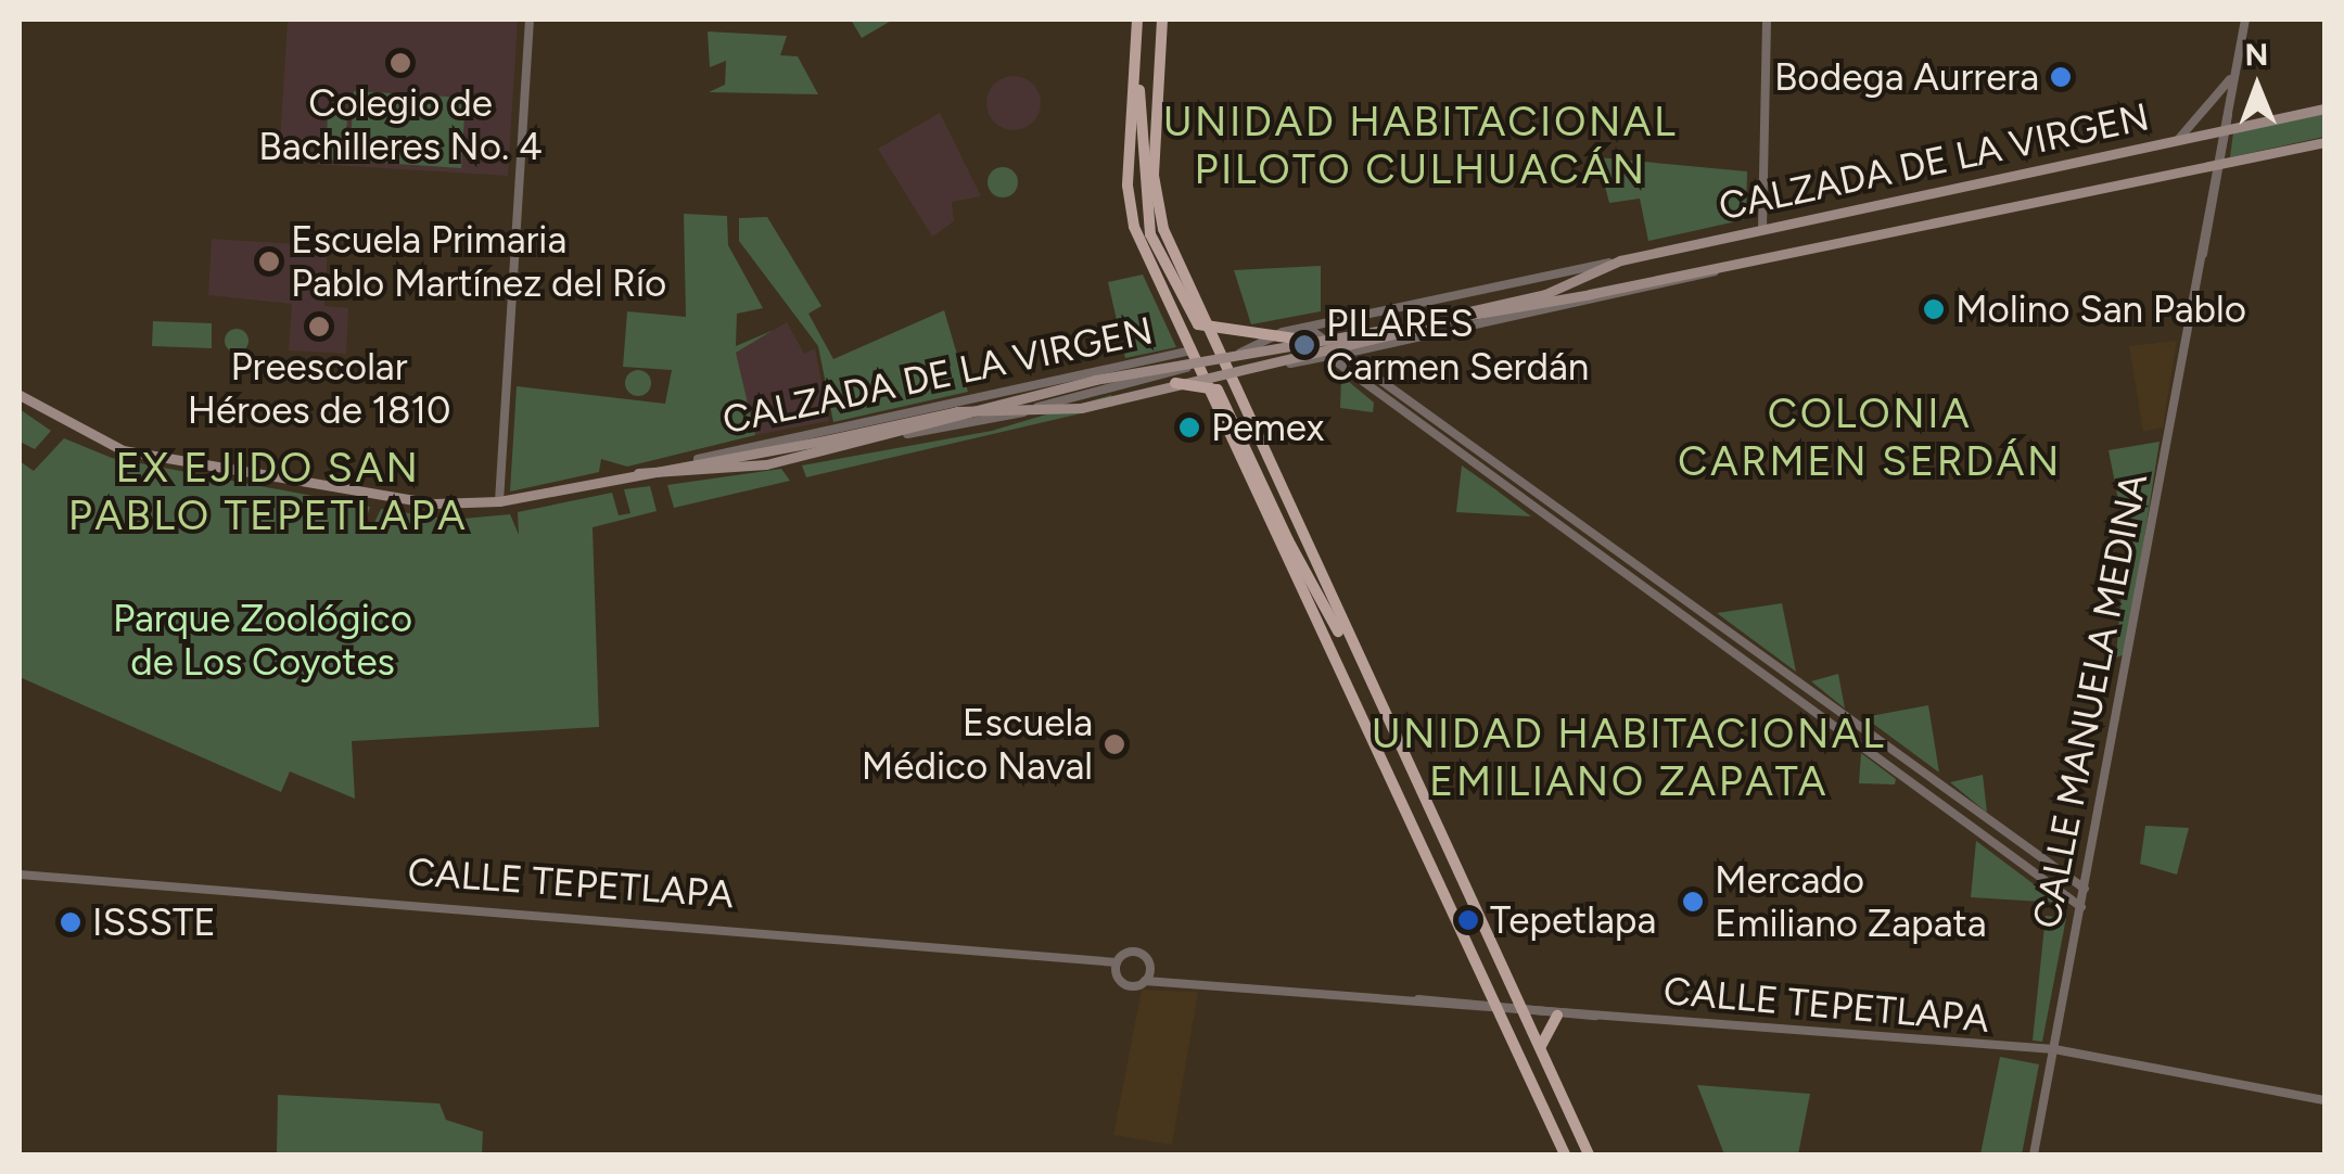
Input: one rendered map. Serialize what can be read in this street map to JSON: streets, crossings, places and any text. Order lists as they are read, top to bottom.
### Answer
{
  "streets": {
    "main road": ["CALZADA DE LA VIRGEN"],
    "street": ["CALLE MANUELA MEDINA", "CALLE TEPETLAPA"]
  },
  "crossings": [
    ["CALZADA DE LA VIRGEN", "CALLE MANUELA MEDINA"],
    ["CALLE MANUELA MEDINA", "CALLE TEPETLAPA"]
  ],
  "districts": [
    "UNIDAD HABITACIONAL PILOTO CULHUACÁN",
    "COLONIA CARMEN SERDÁN",
    "EX EJIDO SAN PABLO TEPETLAPA",
    "UNIDAD HABITACIONAL EMILIANO ZAPATA"
  ],
  "parks": ["Parque Zoológico de Los Coyotes"],
  "places": [
    "Colegio de Bachilleres No. 4",
    "Bodega Aurrera",
    "Escuela Primaria Pablo Martínez del Río",
    "Molino San Pablo",
    "Preescolar Héroes de 1810",
    "PILARES Carmen Serdán",
    "Pemex",
    "Escuela Médico Naval",
    "Mercado Emiliano Zapata",
    "Tepetlapa",
    "ISSSTE"
  ],
  "north": "top"
}
